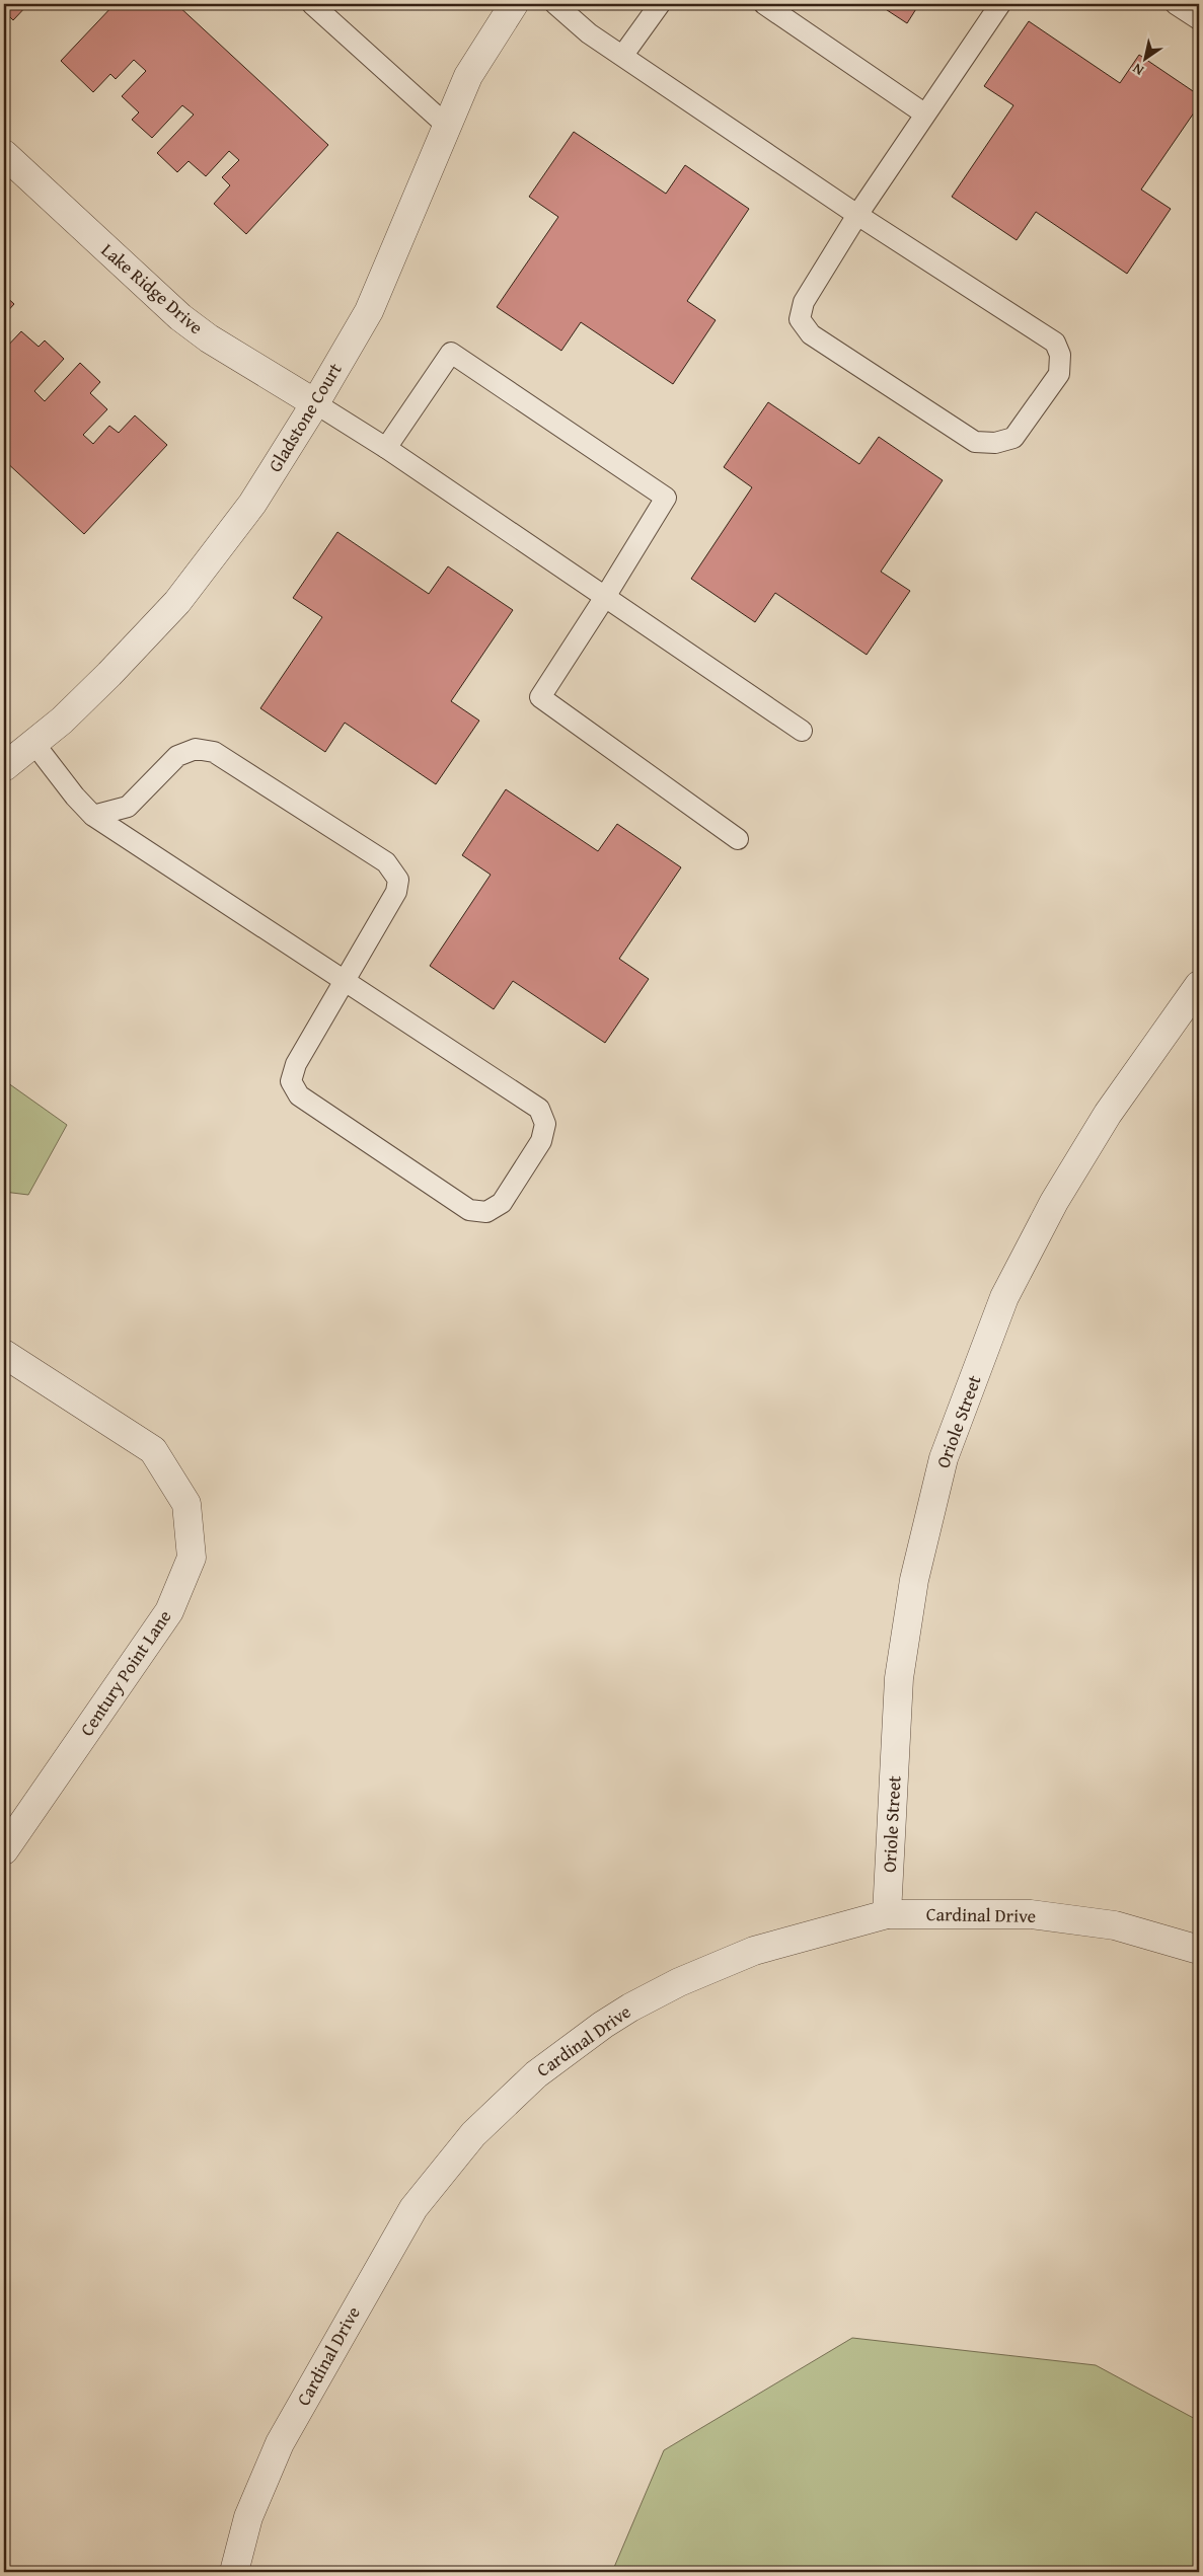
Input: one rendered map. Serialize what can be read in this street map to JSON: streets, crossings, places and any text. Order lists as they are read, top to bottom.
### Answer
{
  "streets": {
    "street": [
      "Lake Ridge Drive",
      "Gladstone Court",
      "Oriole Street",
      "Century Point Lane",
      "Cardinal Drive"
    ]
  },
  "crossings": [
    ["Lake Ridge Drive", "Gladstone Court"],
    ["Oriole Street", "Cardinal Drive"]
  ],
  "north": "bottom left"
}
